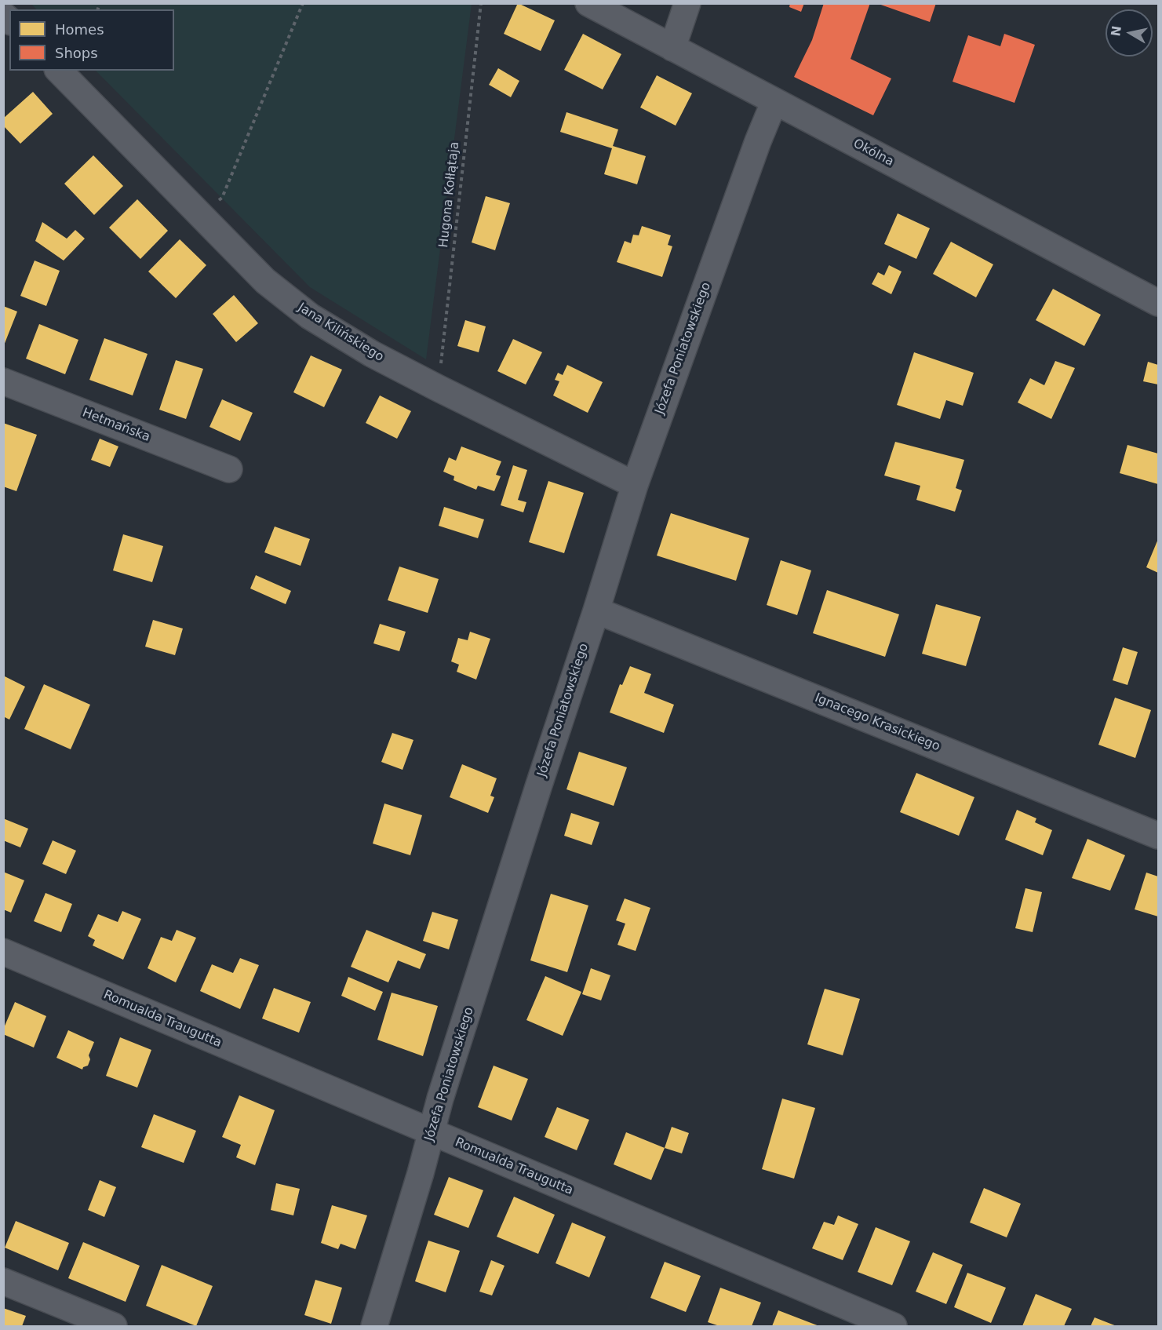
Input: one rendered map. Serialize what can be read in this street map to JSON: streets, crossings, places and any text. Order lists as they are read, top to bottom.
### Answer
{
  "streets": {
    "street": [
      "Okólna",
      "Jana Kilińskiego",
      "Józefa Poniatowskiego",
      "Hetmańska",
      "Ignacego Krasickiego",
      "Romualda Traugutta"
    ],
    "path": ["Hugona Kołłątaja"]
  },
  "crossings": [
    ["Okólna", "Józefa Poniatowskiego"],
    ["Hugona Kołłątaja", "Jana Kilińskiego"],
    ["Jana Kilińskiego", "Józefa Poniatowskiego"],
    ["Józefa Poniatowskiego", "Ignacego Krasickiego"],
    ["Józefa Poniatowskiego", "Romualda Traugutta"]
  ],
  "legend": ["Homes", "Shops"],
  "north": "left"
}
